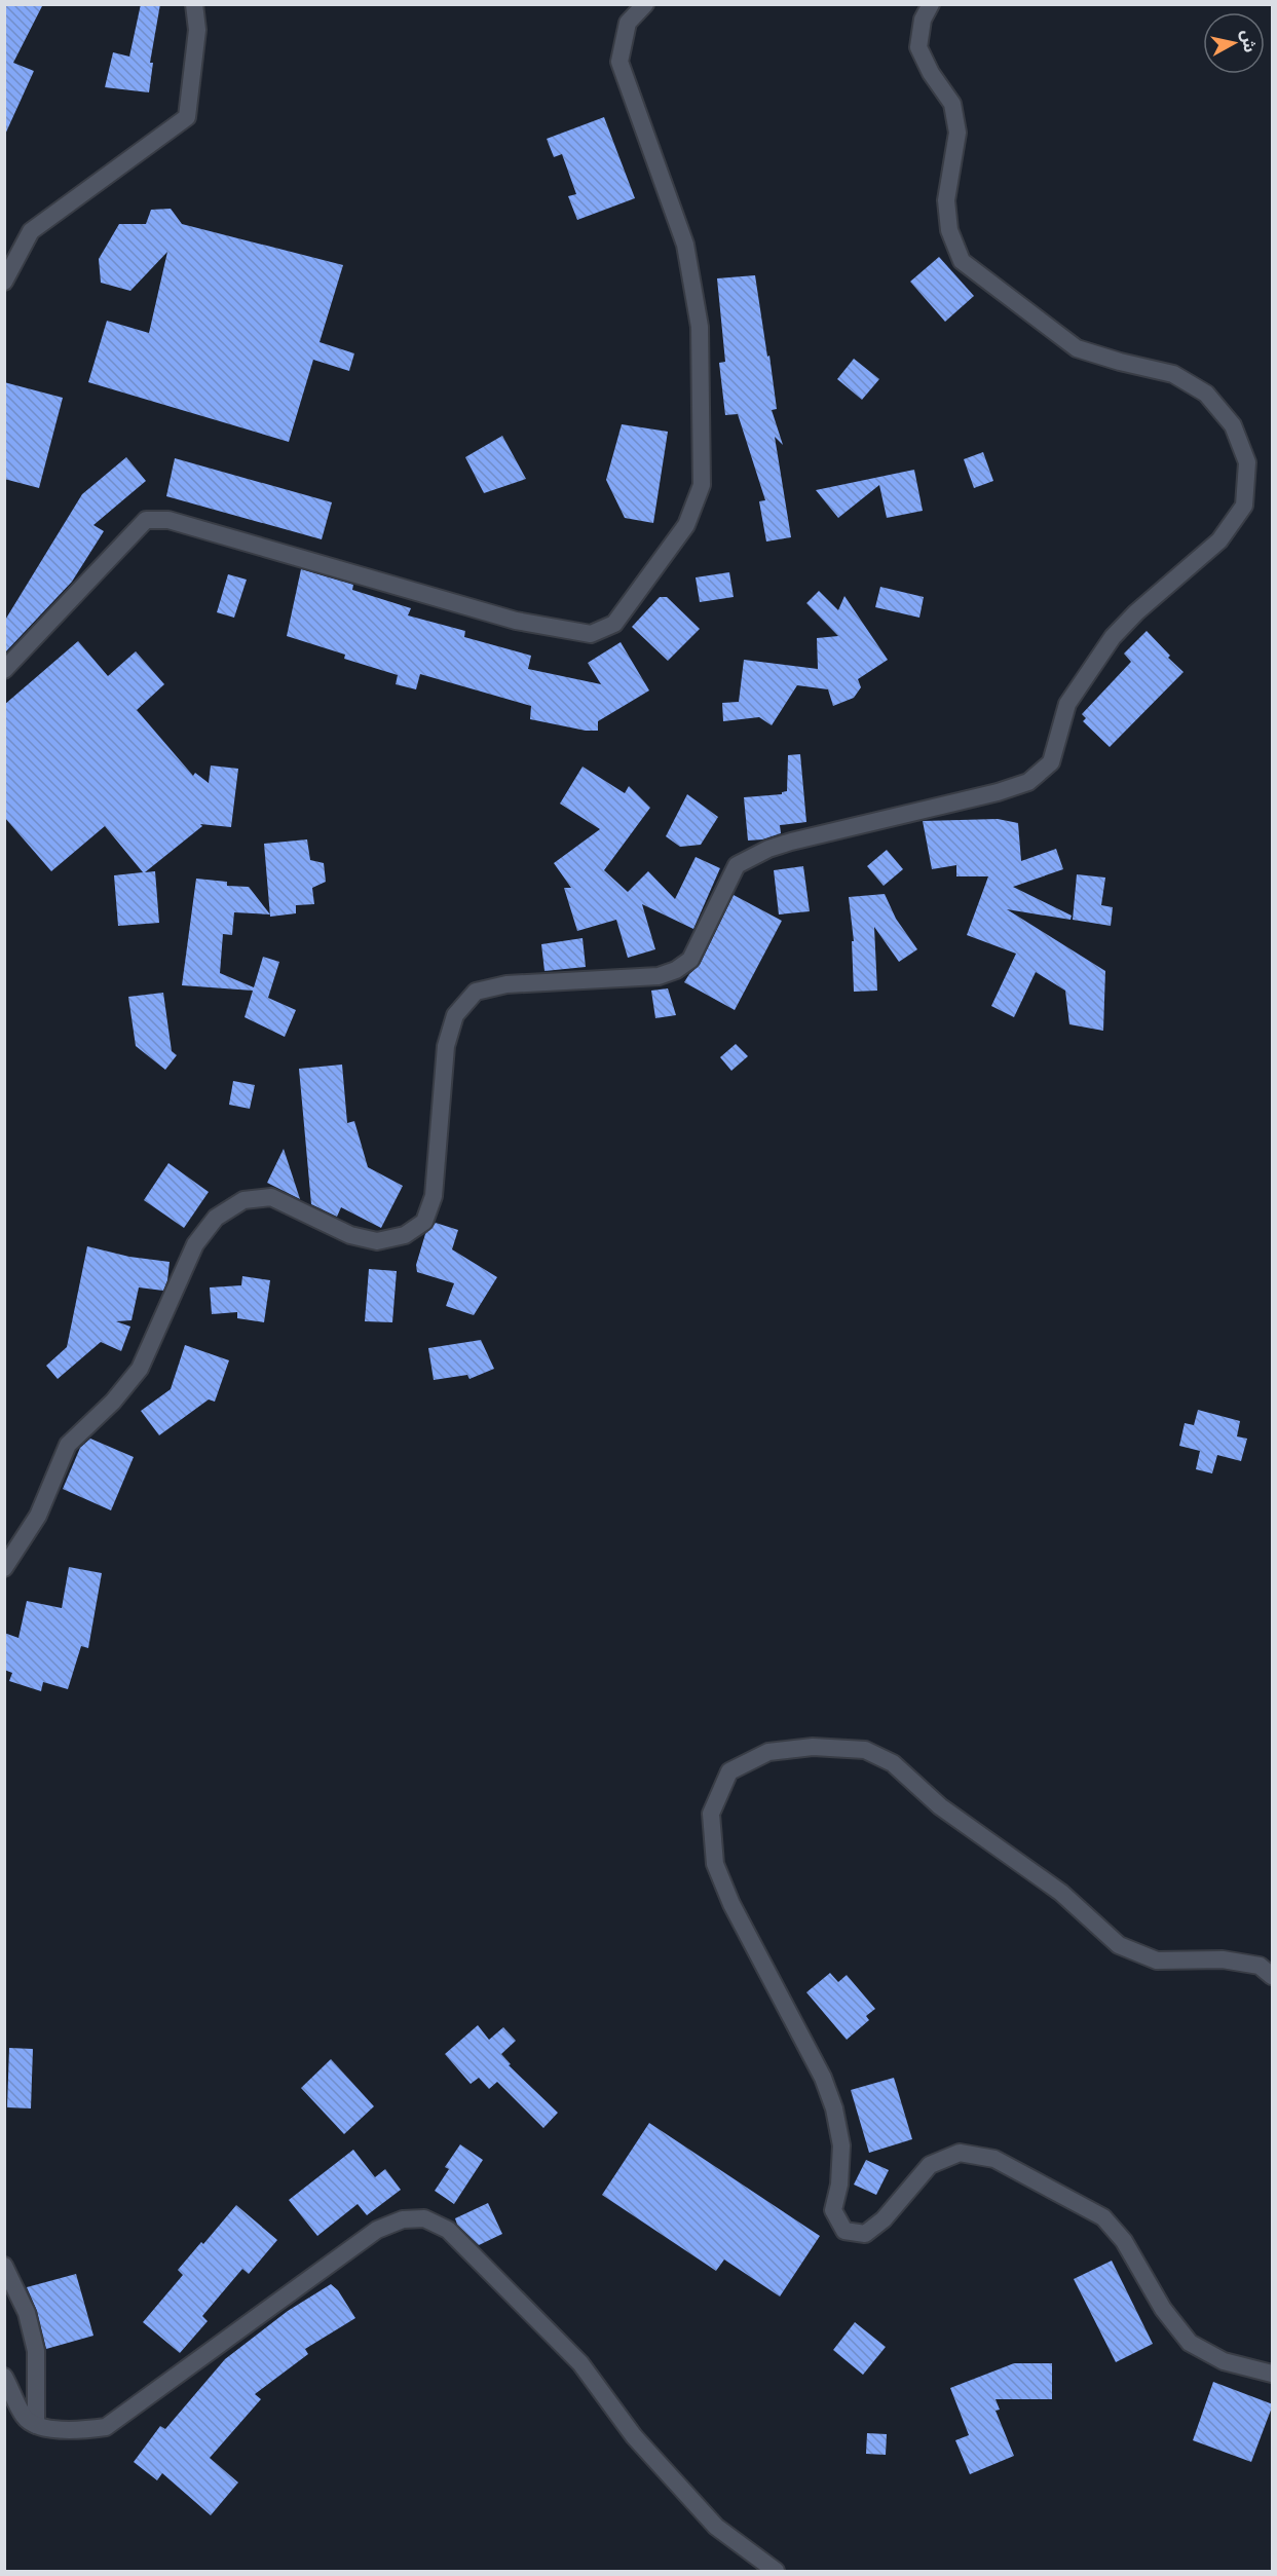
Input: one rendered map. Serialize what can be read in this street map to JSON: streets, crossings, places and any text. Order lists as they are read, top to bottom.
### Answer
{
  "north": "right"
}
